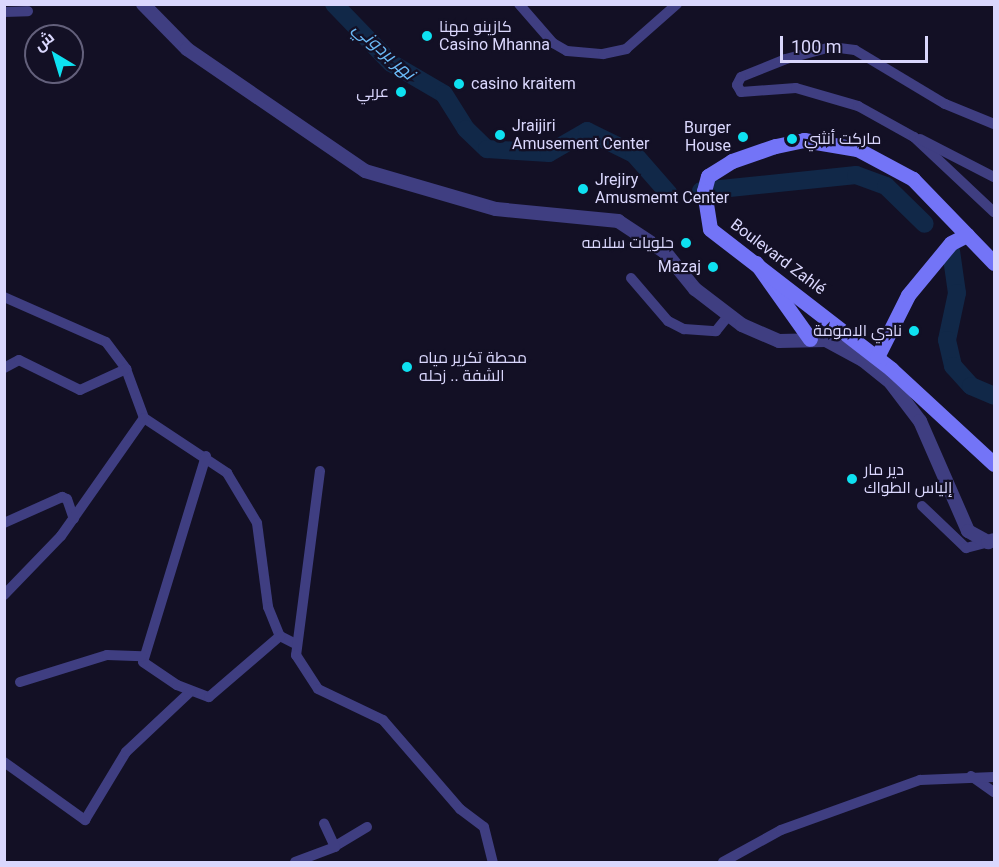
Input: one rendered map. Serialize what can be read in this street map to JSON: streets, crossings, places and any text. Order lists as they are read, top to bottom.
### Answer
{
  "streets": {
    "main road": ["Boulevard Zahlé"]
  },
  "water": ["نهر بردوني"],
  "places": [
    "كازينو مهنا Casino Mhanna",
    "casino kraitem",
    "عربي",
    "Jraijiri Amusement Center",
    "Burger House",
    "ماركت أنثني",
    "Jrejiry Amusmemt Center",
    "حلويات سلامه",
    "Mazaj",
    "نادي الامومة",
    "محطة تكرير مياه الشفة .. زحله",
    "دير مار إلياس الطواك"
  ],
  "scale_bar": "100 m",
  "north": "top left"
}
